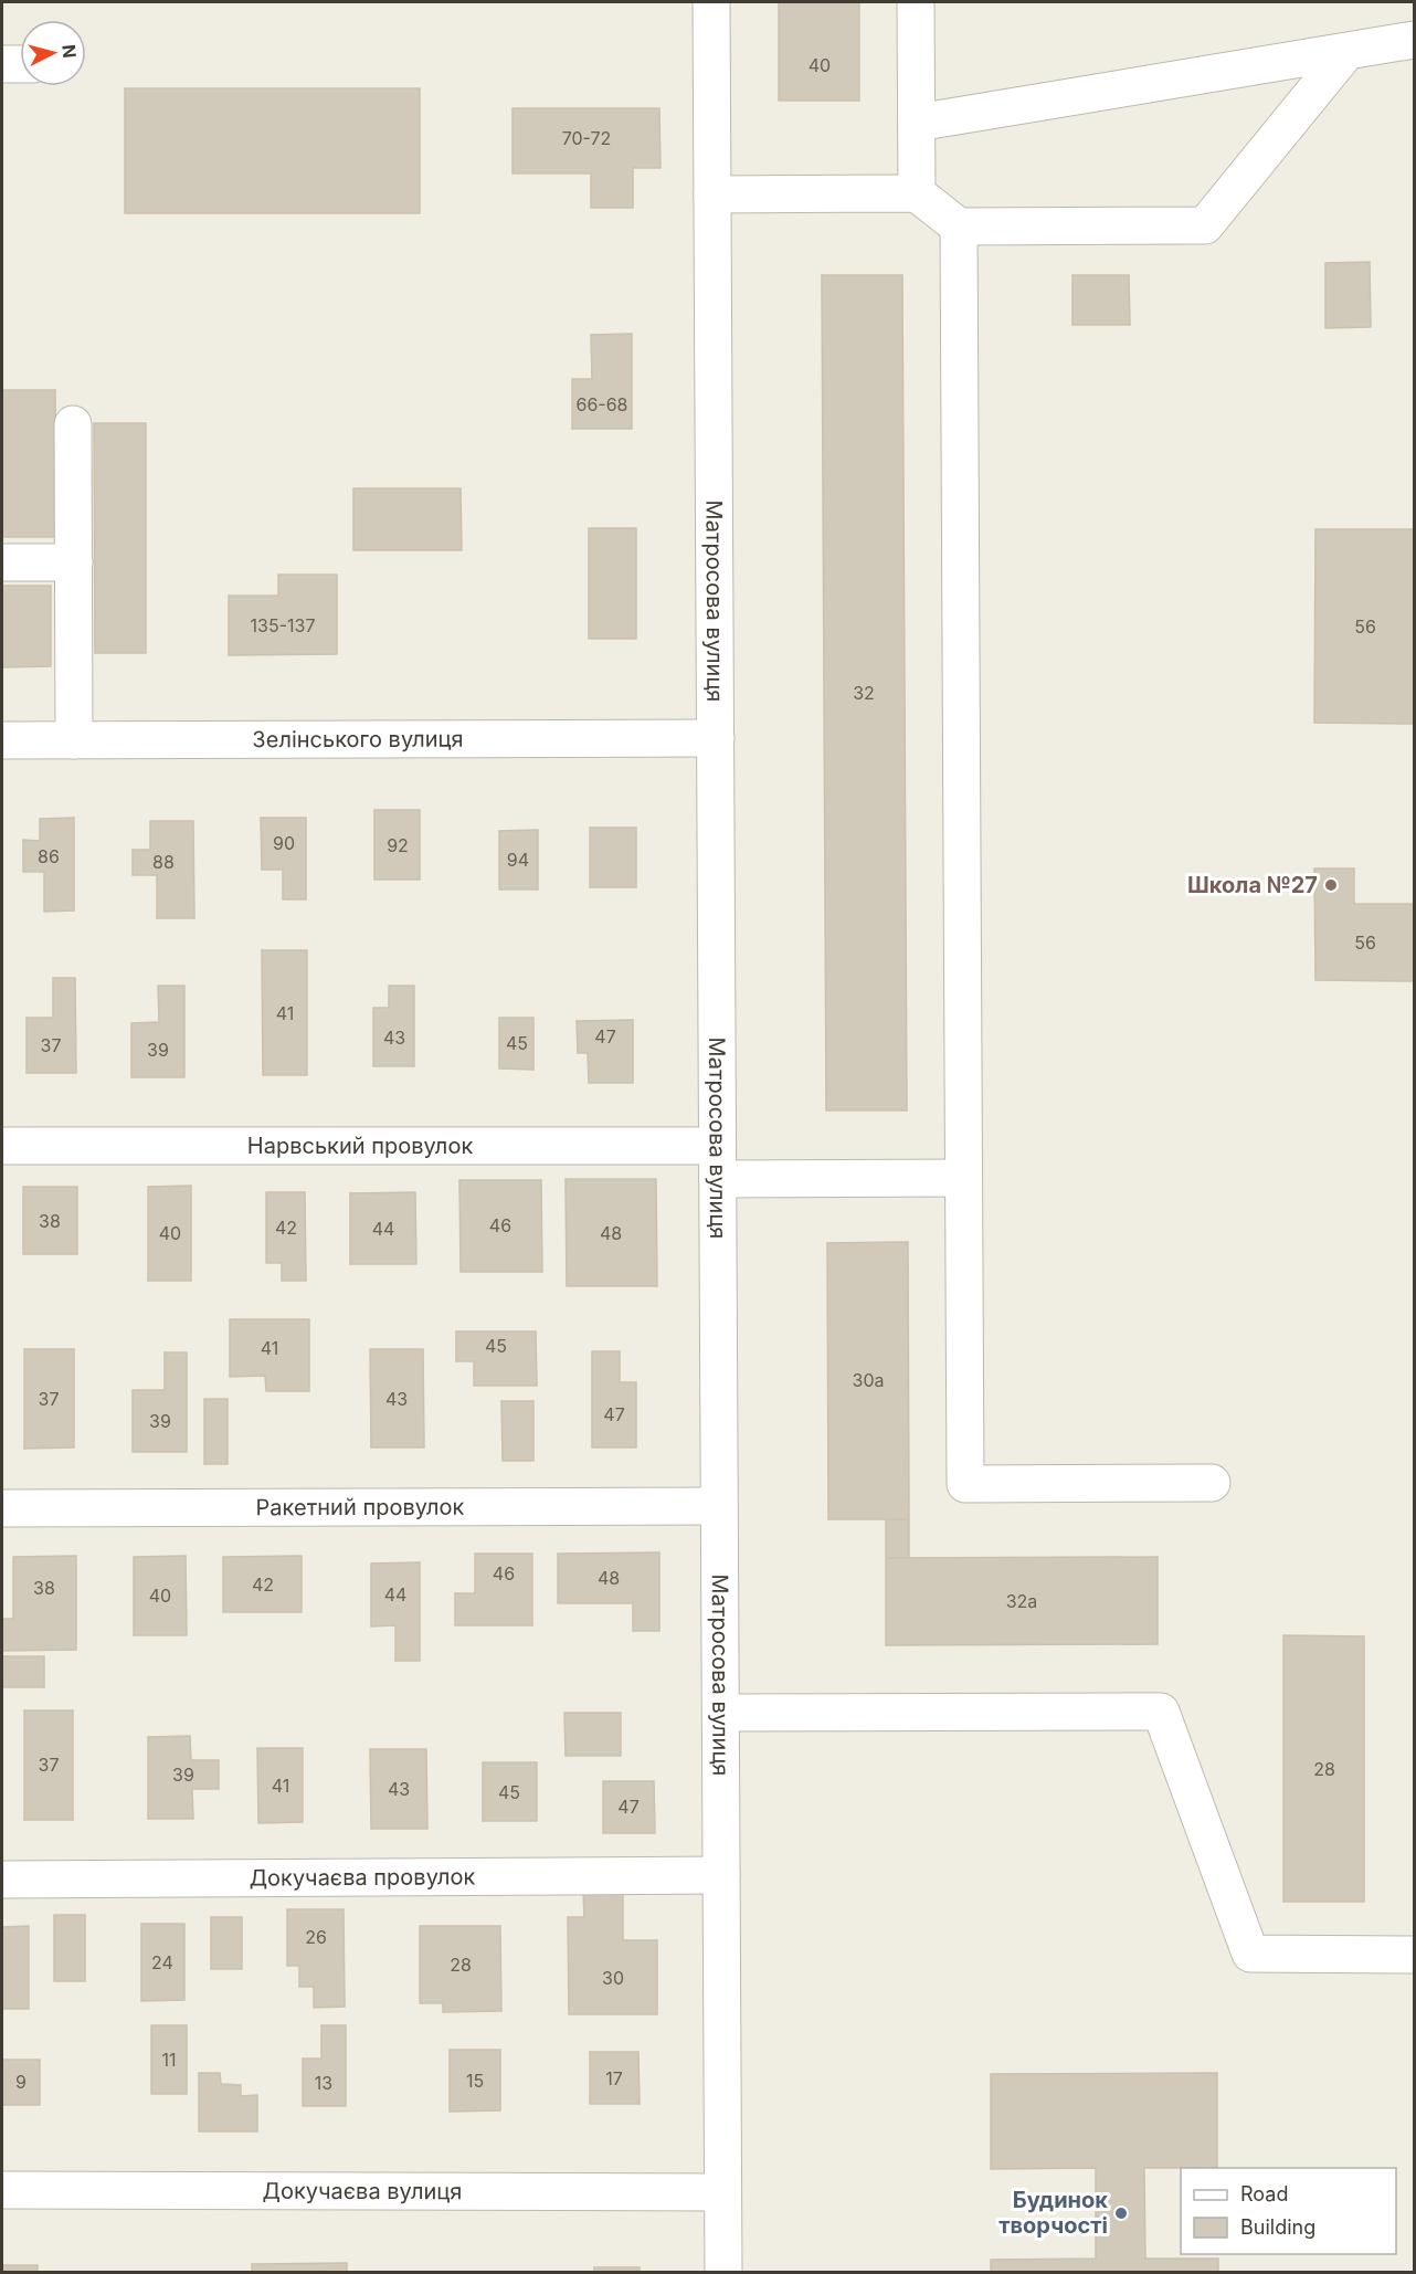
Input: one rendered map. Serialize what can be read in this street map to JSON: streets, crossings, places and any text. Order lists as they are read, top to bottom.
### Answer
{
  "streets": {
    "street": [
      "Матросова вулиця",
      "Зелінського вулиця",
      "Нарвський провулок",
      "Ракетний провулок",
      "Докучаєва провулок",
      "Докучаєва вулиця"
    ]
  },
  "crossings": [
    ["Матросова вулиця", "Зелінського вулиця"],
    ["Матросова вулиця", "Нарвський провулок"],
    ["Матросова вулиця", "Ракетний провулок"],
    ["Матросова вулиця", "Докучаєва провулок"],
    ["Матросова вулиця", "Докучаєва вулиця"]
  ],
  "places": ["Школа №27", "Будинок творчості"],
  "house_numbers": [
    "40",
    "70-72",
    "66-68",
    "135-137",
    "56",
    "32",
    "90",
    "92",
    "86",
    "94",
    "88",
    "56",
    "41",
    "47",
    "43",
    "45",
    "37",
    "39",
    "38",
    "46",
    "42",
    "44",
    "40",
    "48",
    "45",
    "41",
    "30а",
    "37",
    "43",
    "47",
    "39",
    "46",
    "48",
    "42",
    "38",
    "44",
    "40",
    "32а",
    "37",
    "28",
    "39",
    "41",
    "43",
    "45",
    "47",
    "26",
    "24",
    "28",
    "30",
    "11",
    "17",
    "15",
    "9",
    "13"
  ],
  "legend": ["Road", "Building"],
  "north": "right"
}
